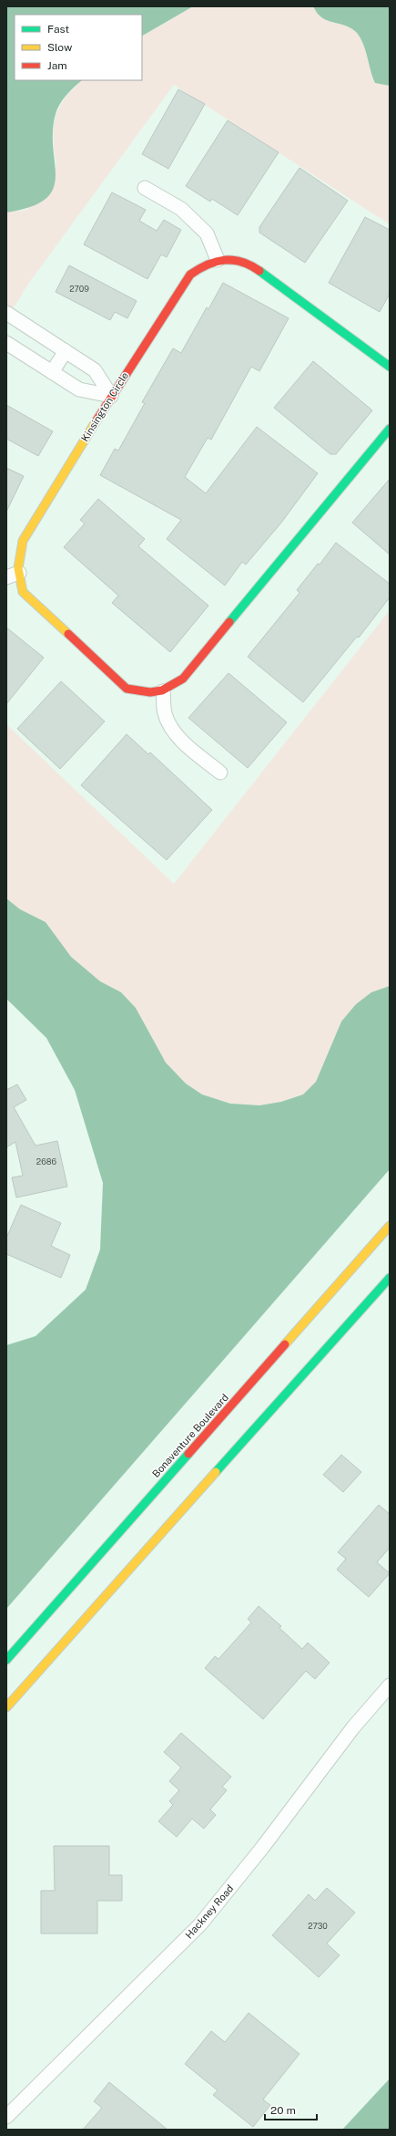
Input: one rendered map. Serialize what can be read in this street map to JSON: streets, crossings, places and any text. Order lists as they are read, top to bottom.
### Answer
{
  "streets": {
    "main road": ["Kinsington Circle", "Bonaventure Boulevard"],
    "street": ["Hackney Road"]
  },
  "house_numbers": ["2709", "2686", "2730"],
  "legend": ["Fast", "Slow", "Jam"],
  "scale_bar": "20 m"
}
